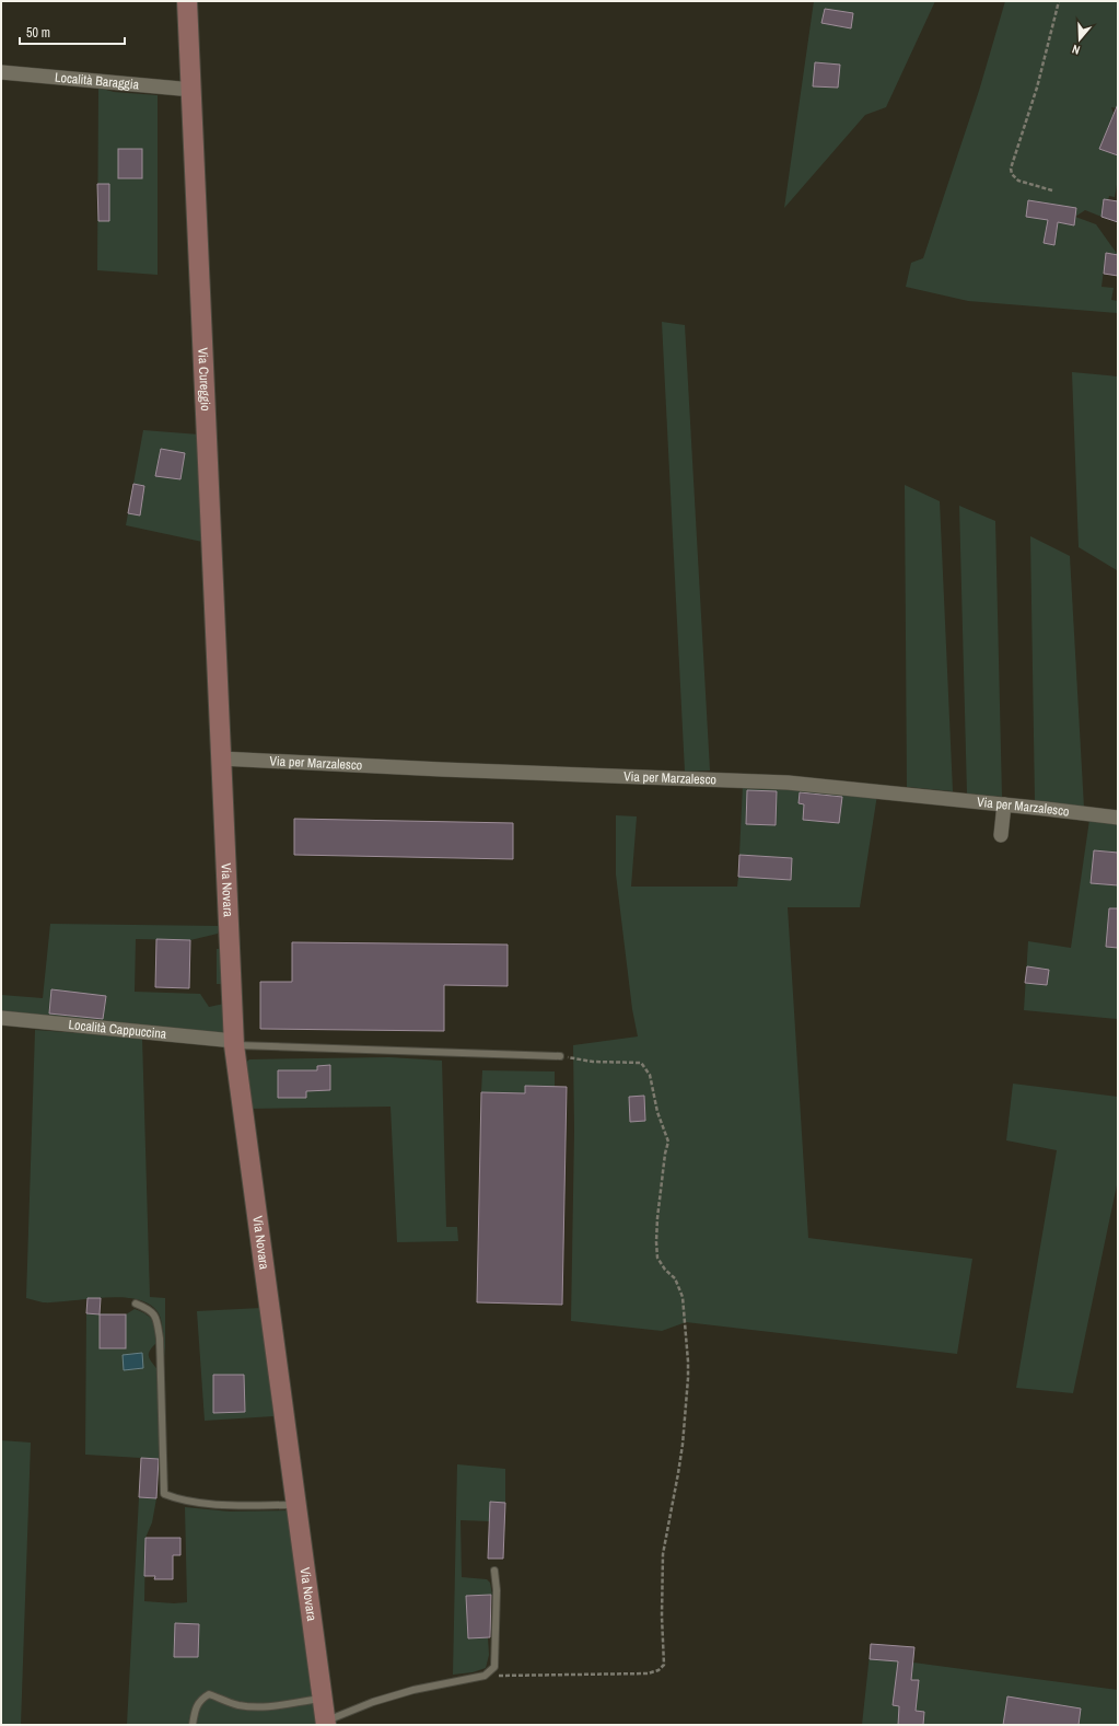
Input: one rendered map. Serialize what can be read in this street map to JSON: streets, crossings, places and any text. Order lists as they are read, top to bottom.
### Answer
{
  "streets": {
    "main road": ["Via Cureggio", "Via Novara"],
    "street": ["Località Baraggia", "Via per Marzalesco", "Località Cappuccina"]
  },
  "crossings": [
    ["Località Baraggia", "Via Cureggio"],
    ["Via Cureggio", "Via per Marzalesco"],
    ["Via Cureggio", "Via Novara"],
    ["Via per Marzalesco", "Via Novara"],
    ["Via Novara", "Località Cappuccina"]
  ],
  "scale_bar": "50 m",
  "north": "bottom"
}
